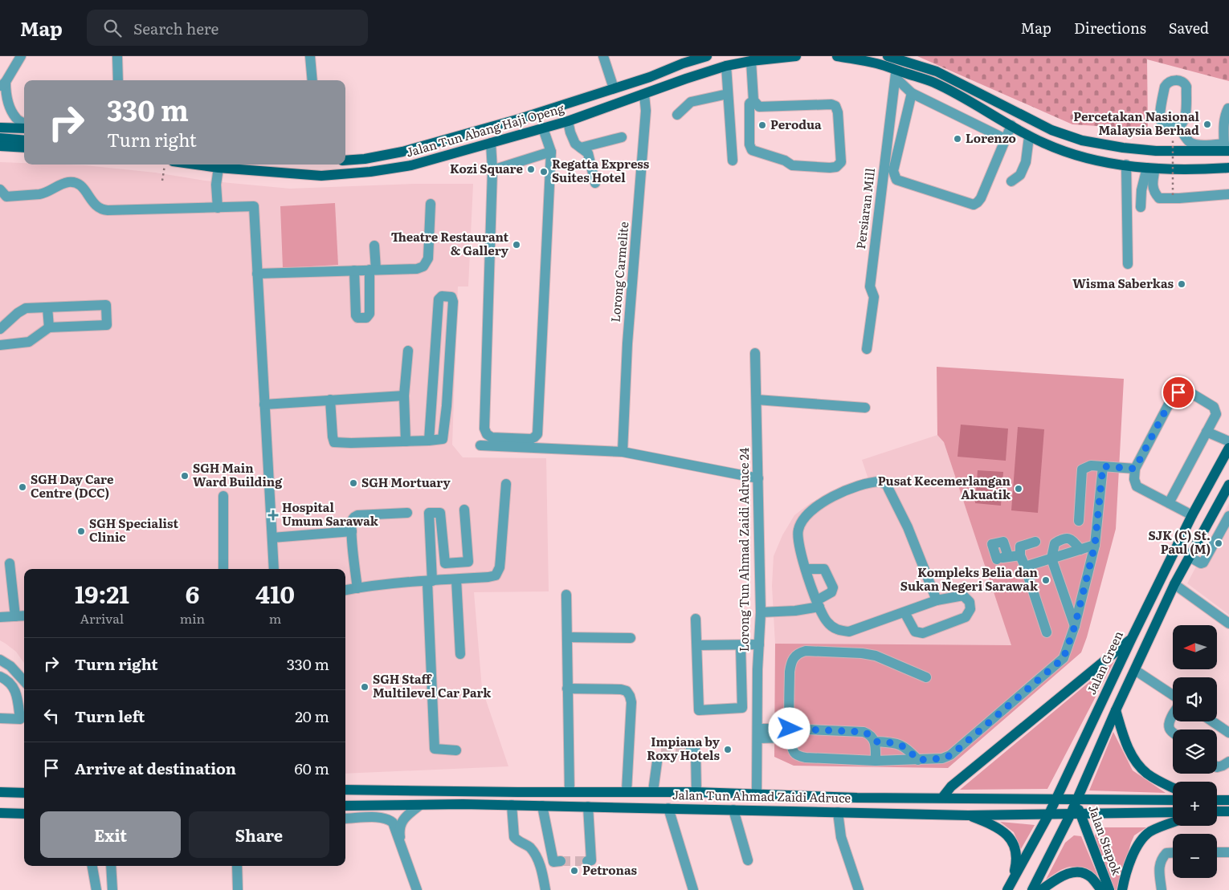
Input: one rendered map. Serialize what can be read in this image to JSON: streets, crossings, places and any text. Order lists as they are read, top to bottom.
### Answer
{
  "streets": {
    "main road": [
      "Jalan Tun Abang Haji Openg",
      "Jalan Green",
      "Jalan Tun Ahmad Zaidi Adruce",
      "Jalan Stapok"
    ],
    "street": ["Persiaran Mill", "Lorong Carmelite", "Lorong Tun Ahmad Zaidi Adruce 24"]
  },
  "crossings": [
    ["Jalan Tun Abang Haji Openg", "Lorong Carmelite"],
    ["Lorong Tun Ahmad Zaidi Adruce 24", "Jalan Tun Ahmad Zaidi Adruce"],
    ["Jalan Green", "Jalan Tun Ahmad Zaidi Adruce"],
    ["Jalan Tun Ahmad Zaidi Adruce", "Jalan Stapok"]
  ],
  "places": {
    "other": [
      "Percetakan Nasional Malaysia Berhad",
      "Perodua",
      "Lorenzo",
      "Kozi Square",
      "Regatta Express Suites Hotel",
      "Theatre Restaurant & Gallery",
      "Wisma Saberkas",
      "SGH Main Ward Building",
      "SGH Mortuary",
      "SGH Day Care Centre (DCC)",
      "Pusat Kecemerlangan Akuatik",
      "SGH Specialist Clinic",
      "SJK (C) St. Paul (M)",
      "Kompleks Belia dan Sukan Negeri Sarawak",
      "SGH Staff Multilevel Car Park",
      "Impiana by Roxy Hotels",
      "Petronas"
    ],
    "health": ["Hospital Umum Sarawak"]
  },
  "north": "left",
  "page": {
    "header": "Map",
    "search": "Search here",
    "nav": ["Map", "Directions", "Saved"],
    "turn": ["330 m", "Turn right"],
    "eta": [
      "19:21",
      "Arrival",
      "6",
      "min",
      "410",
      "m"
    ],
    "map_buttons": ["+", "−"],
    "list": [
      {
        "name": "Turn right",
        "value": "330 m"
      },
      {
        "name": "Turn left",
        "value": "20 m"
      },
      {
        "name": "Arrive at destination",
        "value": "60 m"
      }
    ],
    "buttons": ["Exit", "Share"]
  }
}
